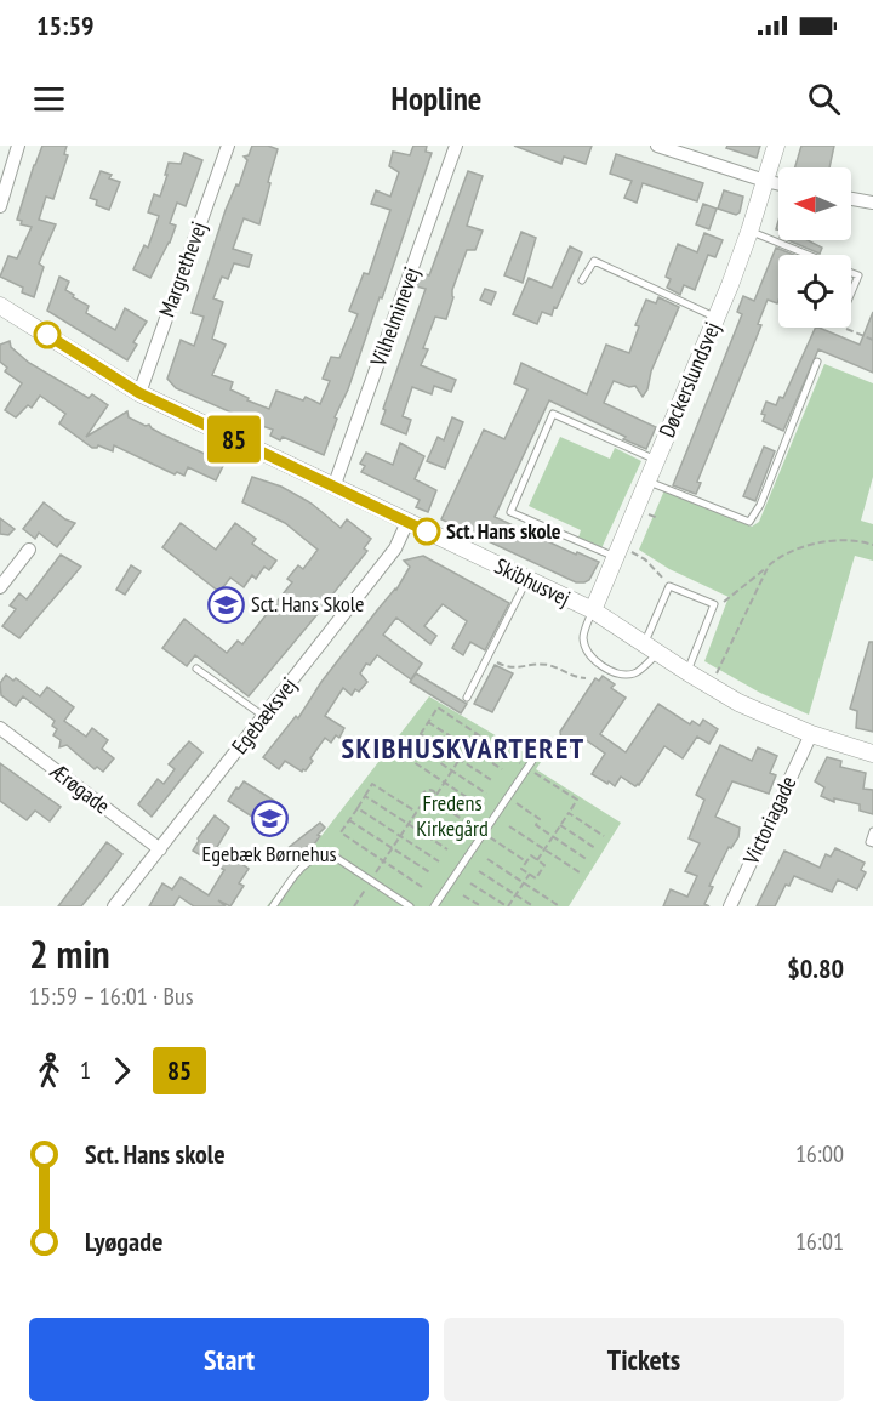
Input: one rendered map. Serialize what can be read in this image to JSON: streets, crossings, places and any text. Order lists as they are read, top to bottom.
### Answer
{
  "streets": {
    "street": [
      "Margrethevej",
      "Vilhelminevej",
      "Døckerslundsvej",
      "Skibhusvej",
      "Egebæksvej",
      "Ærøgade",
      "Victoriagade"
    ]
  },
  "crossings": [
    ["Margrethevej", "Skibhusvej"],
    ["Vilhelminevej", "Skibhusvej"],
    ["Døckerslundsvej", "Skibhusvej"],
    ["Skibhusvej", "Egebæksvej"],
    ["Skibhusvej", "Victoriagade"],
    ["Egebæksvej", "Ærøgade"]
  ],
  "districts": ["SKIBHUSKVARTERET"],
  "parks": ["Fredens Kirkegård"],
  "places": {
    "other": ["Sct. Hans skole"],
    "school or university": ["Sct. Hans Skole", "Egebæk Børnehus"]
  },
  "lines": ["bus line 85"],
  "north": "left",
  "page": {
    "status": "15:59",
    "header": "Hopline",
    "on_map": "85",
    "heading": ["2 min", "15:59 – 16:01 · Bus", "$0.80"],
    "legs": ["1", "85"],
    "list": [
      {
        "name": "Sct. Hans skole",
        "value": "16:00"
      },
      {
        "name": "Lyøgade",
        "value": "16:01"
      }
    ],
    "buttons": ["Start", "Tickets"]
  }
}
